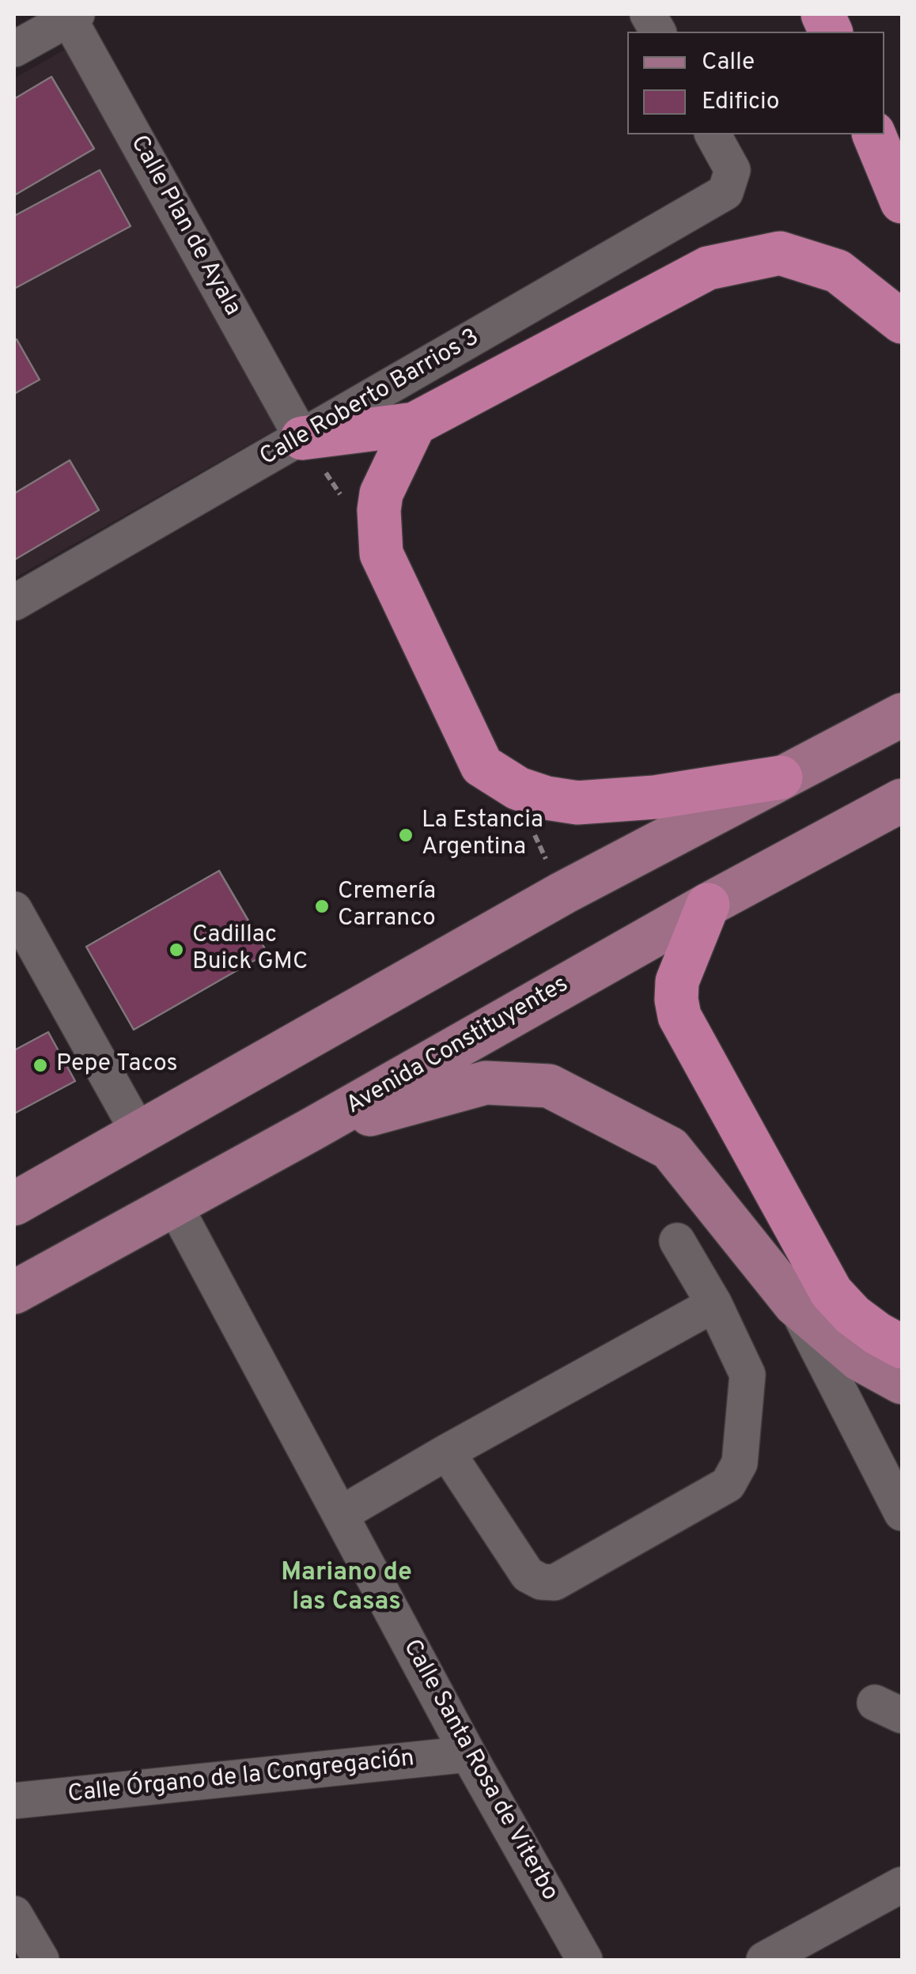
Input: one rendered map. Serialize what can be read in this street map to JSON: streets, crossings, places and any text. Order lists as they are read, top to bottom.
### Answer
{
  "streets": {
    "main road": ["Avenida Constituyentes"],
    "street": [
      "Calle Plan de Ayala",
      "Calle Roberto Barrios 3",
      "Calle Santa Rosa de Viterbo",
      "Calle Órgano de la Congregación"
    ]
  },
  "crossings": [
    ["Calle Plan de Ayala", "Calle Roberto Barrios 3"],
    ["Avenida Constituyentes", "Calle Santa Rosa de Viterbo"],
    ["Calle Santa Rosa de Viterbo", "Calle Órgano de la Congregación"]
  ],
  "districts": ["Mariano de las Casas"],
  "places": [
    "La Estancia Argentina",
    "Cremería Carranco",
    "Cadillac Buick GMC",
    "Pepe Tacos"
  ],
  "legend": ["Calle", "Edificio"]
}
